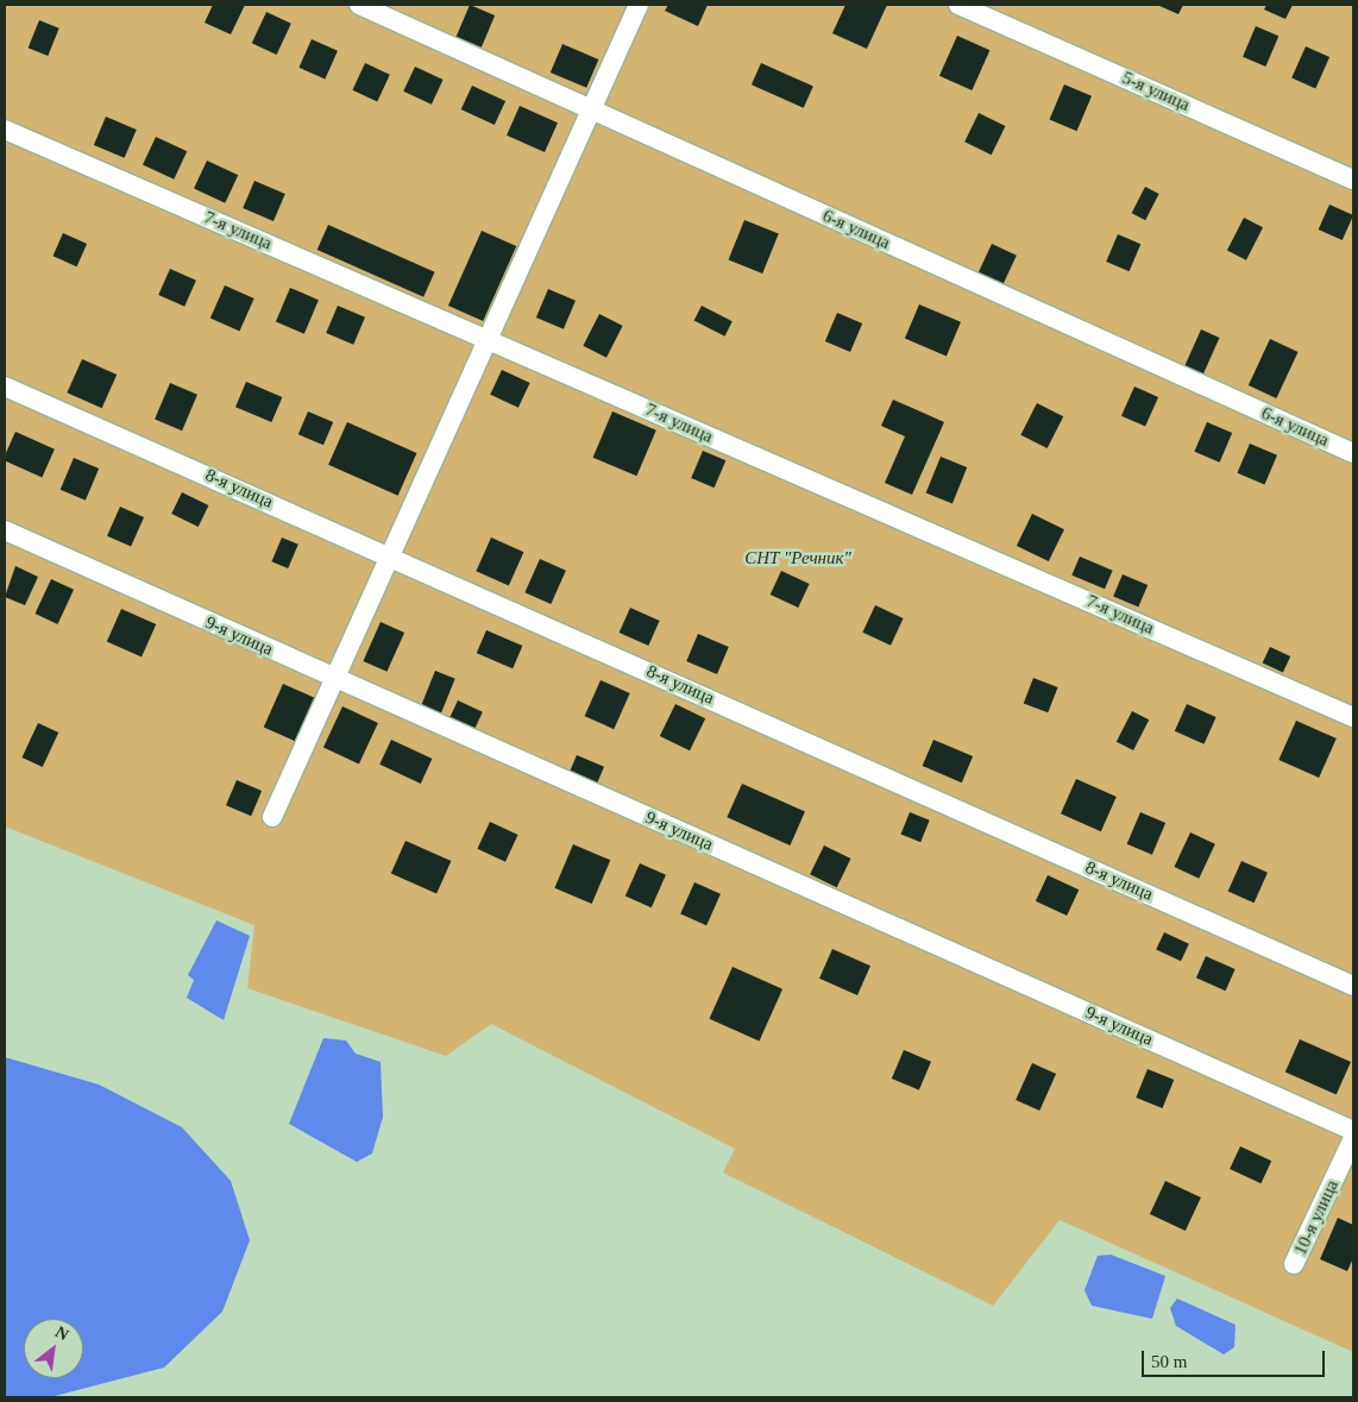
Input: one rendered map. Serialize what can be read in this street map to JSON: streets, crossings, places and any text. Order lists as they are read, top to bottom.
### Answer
{
  "streets": {
    "street": [
      "5-я улица",
      "6-я улица",
      "7-я улица",
      "8-я улица",
      "9-я улица",
      "10-я улица"
    ]
  },
  "parks": ["СНТ \"Речник\""],
  "scale_bar": "50 m",
  "north": "top right"
}
